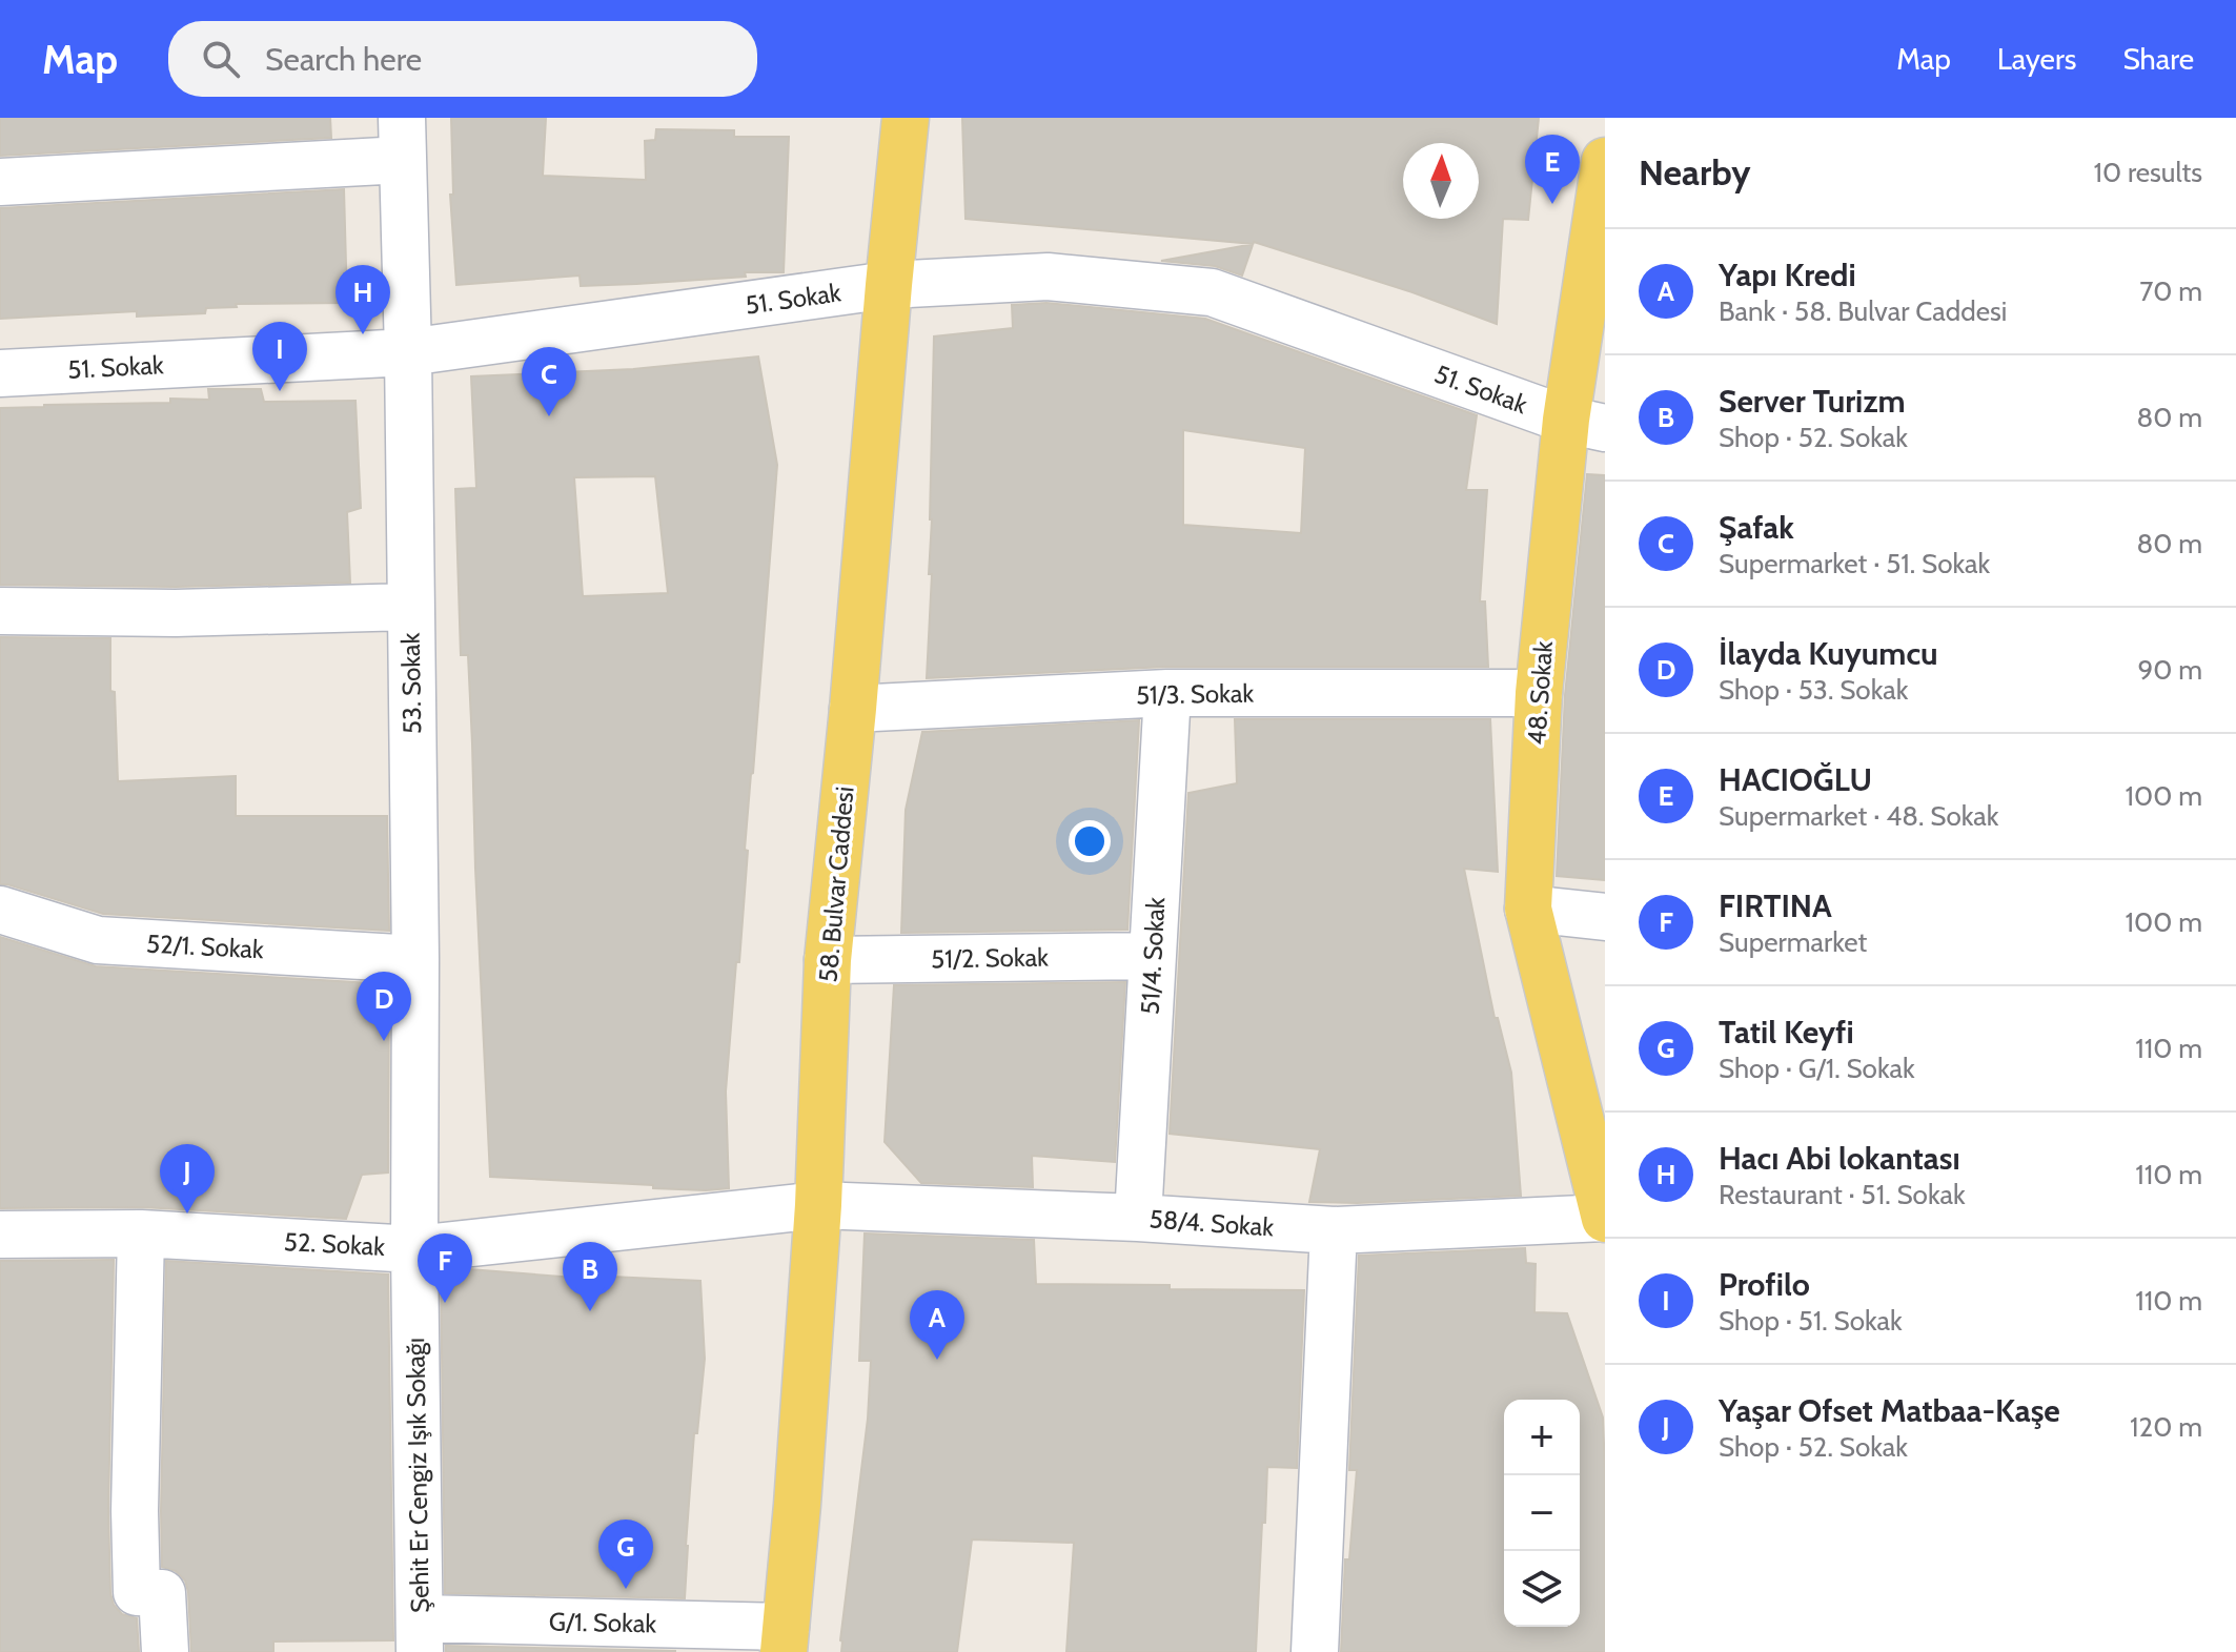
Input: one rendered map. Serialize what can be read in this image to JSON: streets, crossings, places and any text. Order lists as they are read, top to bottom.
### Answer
{
  "streets": {
    "main road": ["48. Sokak", "58. Bulvar Caddesi"],
    "street": [
      "51. Sokak",
      "53. Sokak",
      "51/3. Sokak",
      "52/1. Sokak",
      "51/4. Sokak",
      "51/2. Sokak",
      "58/4. Sokak",
      "52. Sokak",
      "Şehit Er Cengiz Işık Sokağı",
      "G/1. Sokak"
    ]
  },
  "crossings": [
    ["51. Sokak", "53. Sokak"],
    ["51. Sokak", "48. Sokak"],
    ["51. Sokak", "58. Bulvar Caddesi"],
    ["53. Sokak", "52/1. Sokak"],
    ["53. Sokak", "52. Sokak"],
    ["53. Sokak", "Şehit Er Cengiz Işık Sokağı"],
    ["48. Sokak", "51/3. Sokak"],
    ["48. Sokak", "58/4. Sokak"],
    ["51/3. Sokak", "58. Bulvar Caddesi"],
    ["51/3. Sokak", "51/4. Sokak"],
    ["58. Bulvar Caddesi", "51/2. Sokak"],
    ["58. Bulvar Caddesi", "58/4. Sokak"],
    ["58. Bulvar Caddesi", "52. Sokak"],
    ["58. Bulvar Caddesi", "G/1. Sokak"],
    ["51/4. Sokak", "51/2. Sokak"],
    ["51/4. Sokak", "58/4. Sokak"],
    ["58/4. Sokak", "52. Sokak"],
    ["52. Sokak", "Şehit Er Cengiz Işık Sokağı"],
    ["Şehit Er Cengiz Işık Sokağı", "G/1. Sokak"]
  ],
  "north": "top",
  "page": {
    "header": "Map",
    "search": "Search here",
    "nav": ["Map", "Layers", "Share"],
    "heading": ["Nearby", "10 results"],
    "pins": [
      "E",
      "H",
      "I",
      "C",
      "D",
      "J",
      "F",
      "B",
      "A",
      "G"
    ],
    "list": [
      {
        "mark": "A",
        "name": "Yapı Kredi",
        "note": "Bank · 58. Bulvar Caddesi",
        "value": "70 m"
      },
      {
        "mark": "B",
        "name": "Server Turizm",
        "note": "Shop · 52. Sokak",
        "value": "80 m"
      },
      {
        "mark": "C",
        "name": "Şafak",
        "note": "Supermarket · 51. Sokak",
        "value": "80 m"
      },
      {
        "mark": "D",
        "name": "İlayda Kuyumcu",
        "note": "Shop · 53. Sokak",
        "value": "90 m"
      },
      {
        "mark": "E",
        "name": "HACIOĞLU",
        "note": "Supermarket · 48. Sokak",
        "value": "100 m"
      },
      {
        "mark": "F",
        "name": "FIRTINA",
        "note": "Supermarket",
        "value": "100 m"
      },
      {
        "mark": "G",
        "name": "Tatil Keyfi",
        "note": "Shop · G/1. Sokak",
        "value": "110 m"
      },
      {
        "mark": "H",
        "name": "Hacı Abi lokantası",
        "note": "Restaurant · 51. Sokak",
        "value": "110 m"
      },
      {
        "mark": "I",
        "name": "Profilo",
        "note": "Shop · 51. Sokak",
        "value": "110 m"
      },
      {
        "mark": "J",
        "name": "Yaşar Ofset Matbaa-Kaşe",
        "note": "Shop · 52. Sokak",
        "value": "120 m"
      }
    ],
    "map_buttons": ["+", "−"]
  }
}
